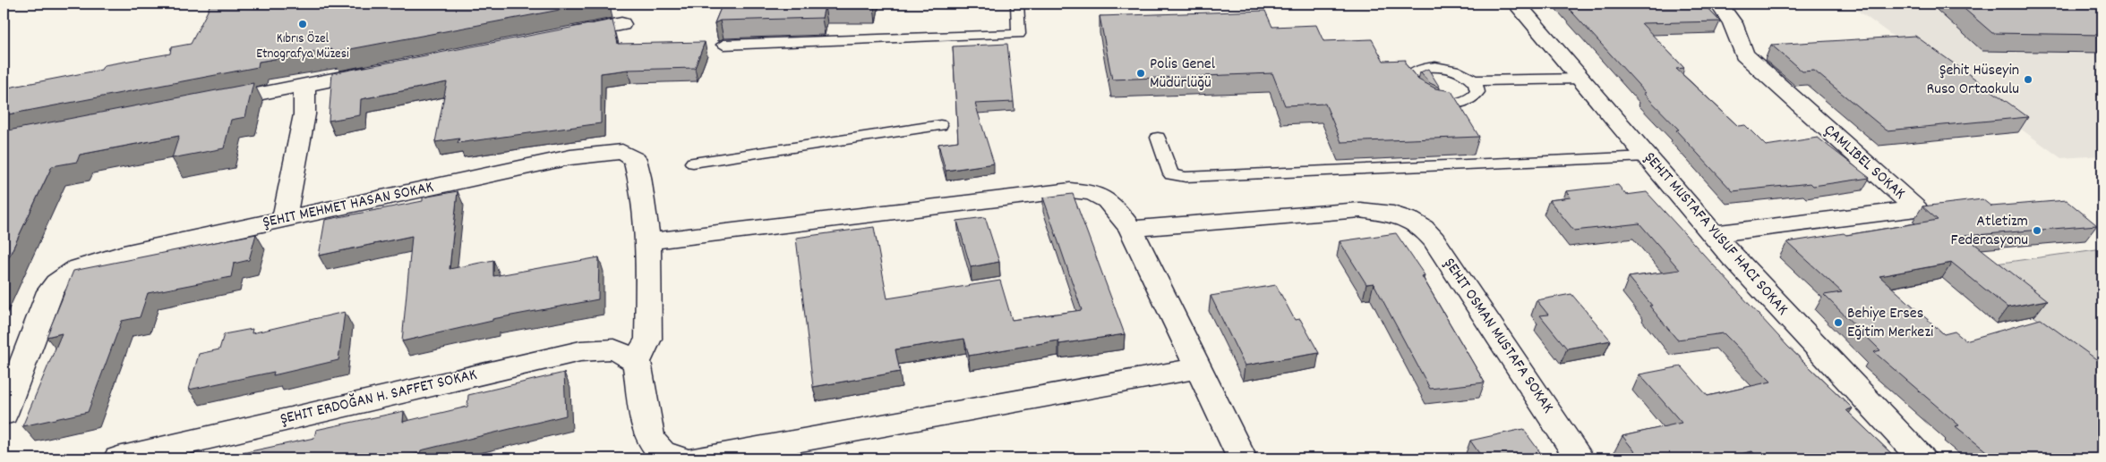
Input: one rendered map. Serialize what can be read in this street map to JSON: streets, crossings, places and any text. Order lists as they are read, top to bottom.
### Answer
{
  "streets": {
    "street": ["ŞEHIT MEHMET HASAN SOKAK", "ŞEHIT OSMAN MUSTAFA SOKAK", "ŞEHIT ERDOĞAN H. SAFFET SOKAK"]
  },
  "places": [
    "Kıbrıs Özel Etnografya Müzesi",
    "Polis Genel Müdürlüğü",
    "Şehit Hüseyin Ruso Ortaokulu",
    "Atletizm Federasyonu",
    "Behiye Erses Eğitim Merkezi"
  ]
}
